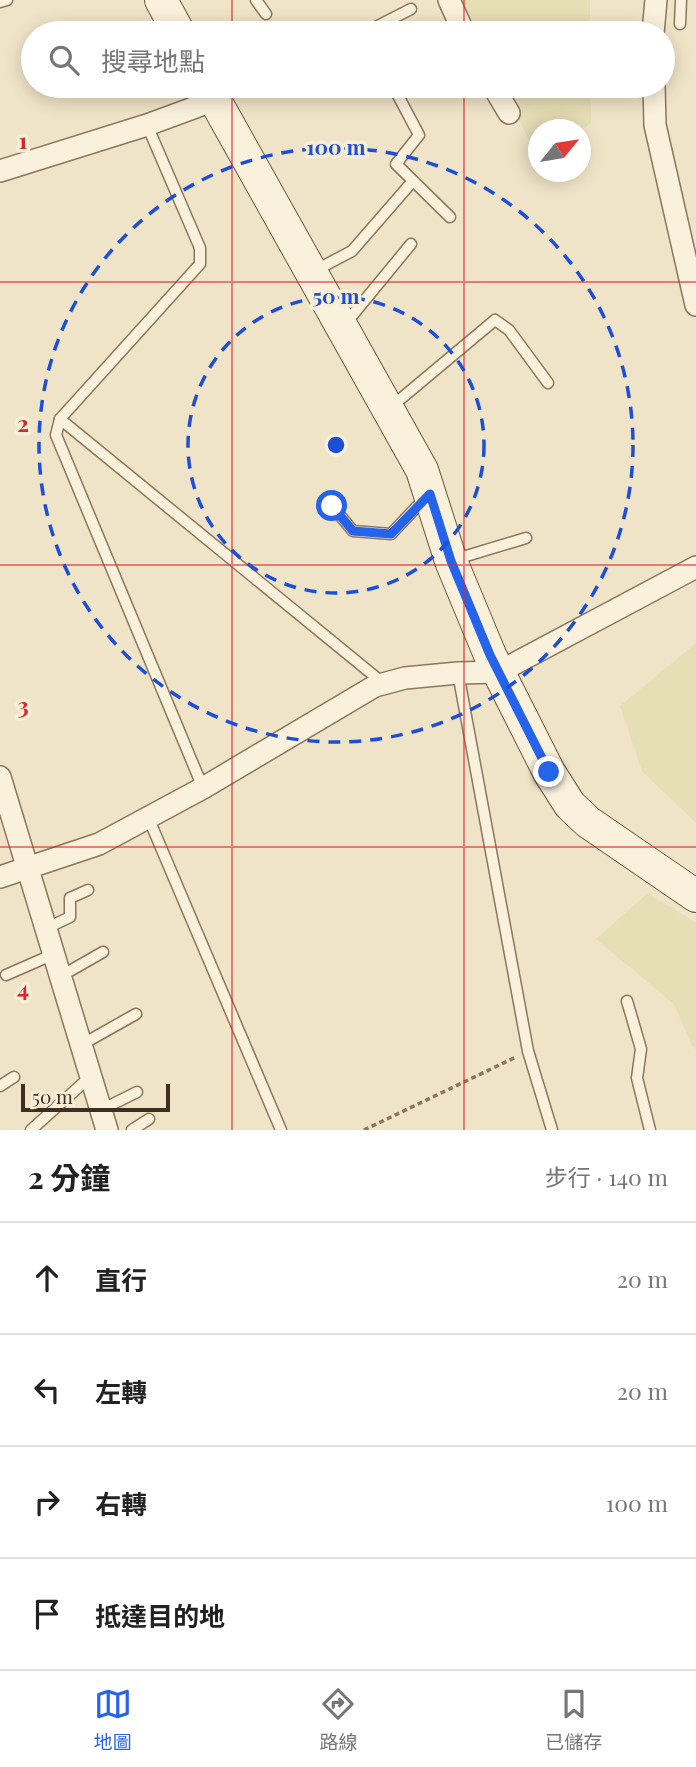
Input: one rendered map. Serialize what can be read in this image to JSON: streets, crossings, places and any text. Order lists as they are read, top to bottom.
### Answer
{
  "scale_bar": "50 m",
  "north": "top right",
  "page": {
    "search": "搜尋地點",
    "scale": "50 m",
    "heading": ["2 分鐘", "步行 · 140 m"],
    "list": [
      ["直行", "20 m"],
      ["左轉", "20 m"],
      ["右轉", "100 m"],
      "抵達目的地"
    ],
    "nav": ["地圖", "路線", "已儲存"]
  },
  "grid": {
    "rows": [
      "1",
      "2",
      "3",
      "4"
    ]
  },
  "rings": ["100 m", "50 m"]
}
